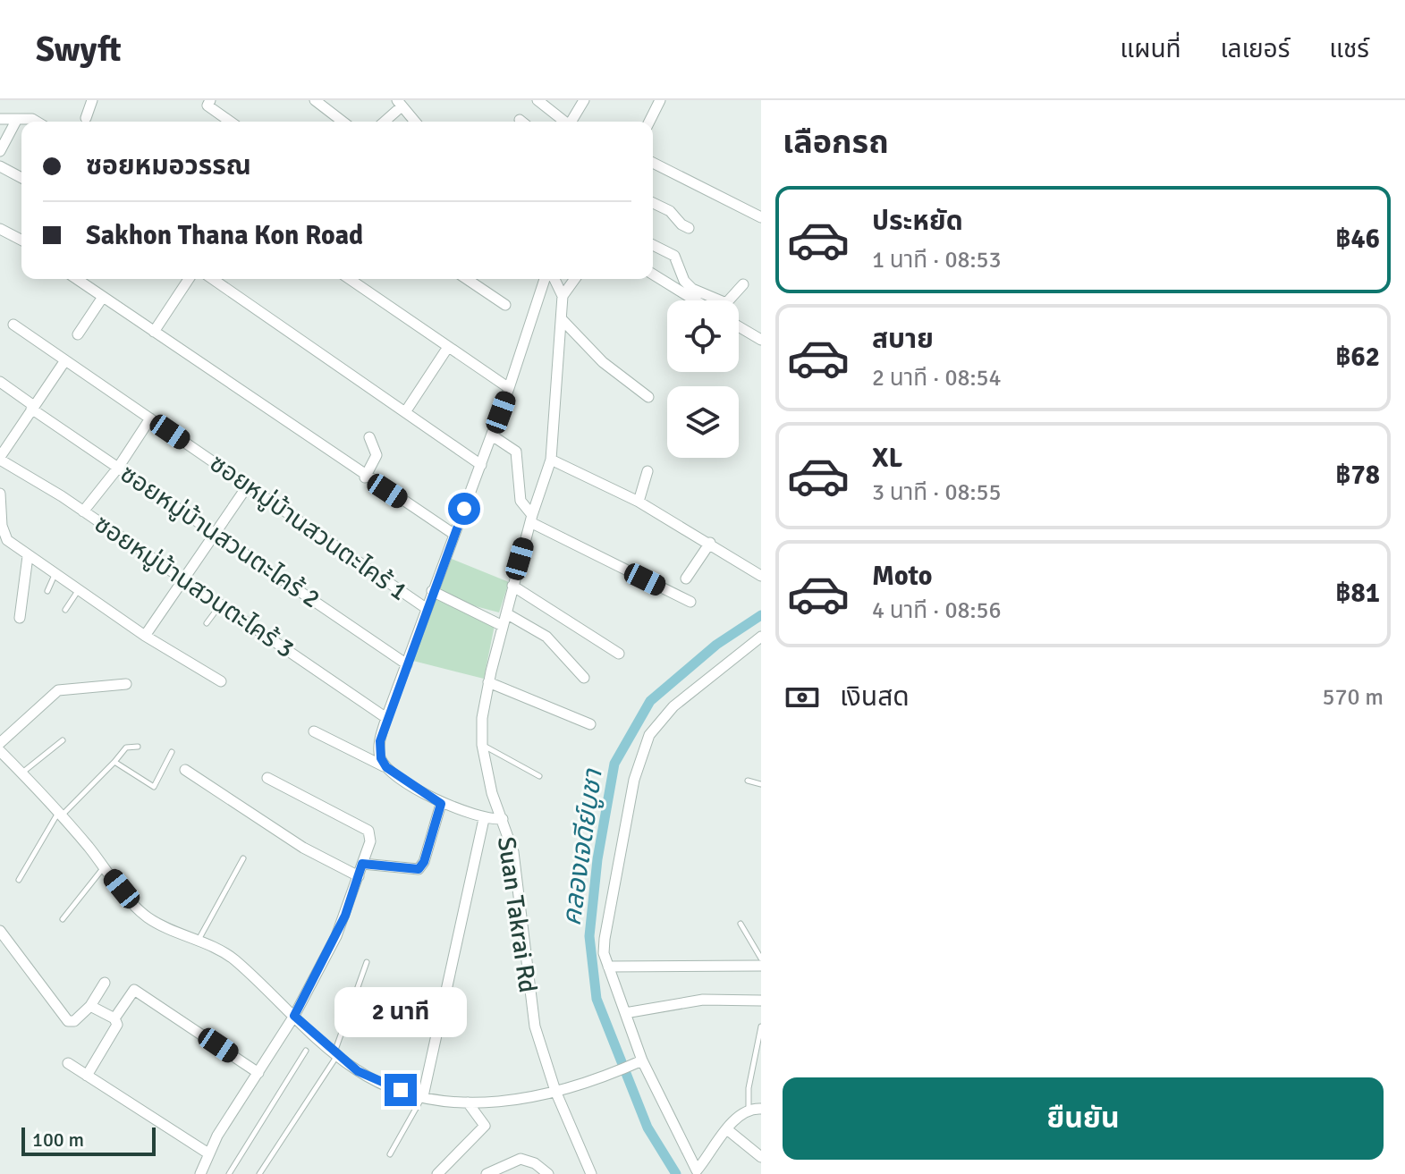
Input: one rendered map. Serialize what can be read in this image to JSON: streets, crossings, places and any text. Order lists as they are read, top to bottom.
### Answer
{
  "streets": {
    "street": [
      "ซอยหมู่บ้านสวนตะไคร้ 1",
      "ซอยหมู่บ้านสวนตะไคร้ 2",
      "ซอยหมู่บ้านสวนตะไคร้ 3",
      "Suan Takrai Rd"
    ]
  },
  "water": ["คลองเจดีย์บูชา"],
  "scale_bar": "100 m",
  "page": {
    "header": "Swyft",
    "nav": ["แผนที่", "เลเยอร์", "แชร์"],
    "heading": "เลือกรถ",
    "banner": ["ซอยหมอวรรณ", "Sakhon Thana Kon Road"],
    "list": [
      {
        "name": "ประหยัด",
        "note": "1 นาที · 08:53",
        "value": "฿46"
      },
      {
        "name": "สบาย",
        "note": "2 นาที · 08:54",
        "value": "฿62"
      },
      {
        "name": "XL",
        "note": "3 นาที · 08:55",
        "value": "฿78"
      },
      {
        "name": "Moto",
        "note": "4 นาที · 08:56",
        "value": "฿81"
      }
    ],
    "pay": ["เงินสด", "570 m"],
    "bubble": "2 นาที",
    "buttons": "ยืนยัน",
    "scale": "100 m"
  }
}
